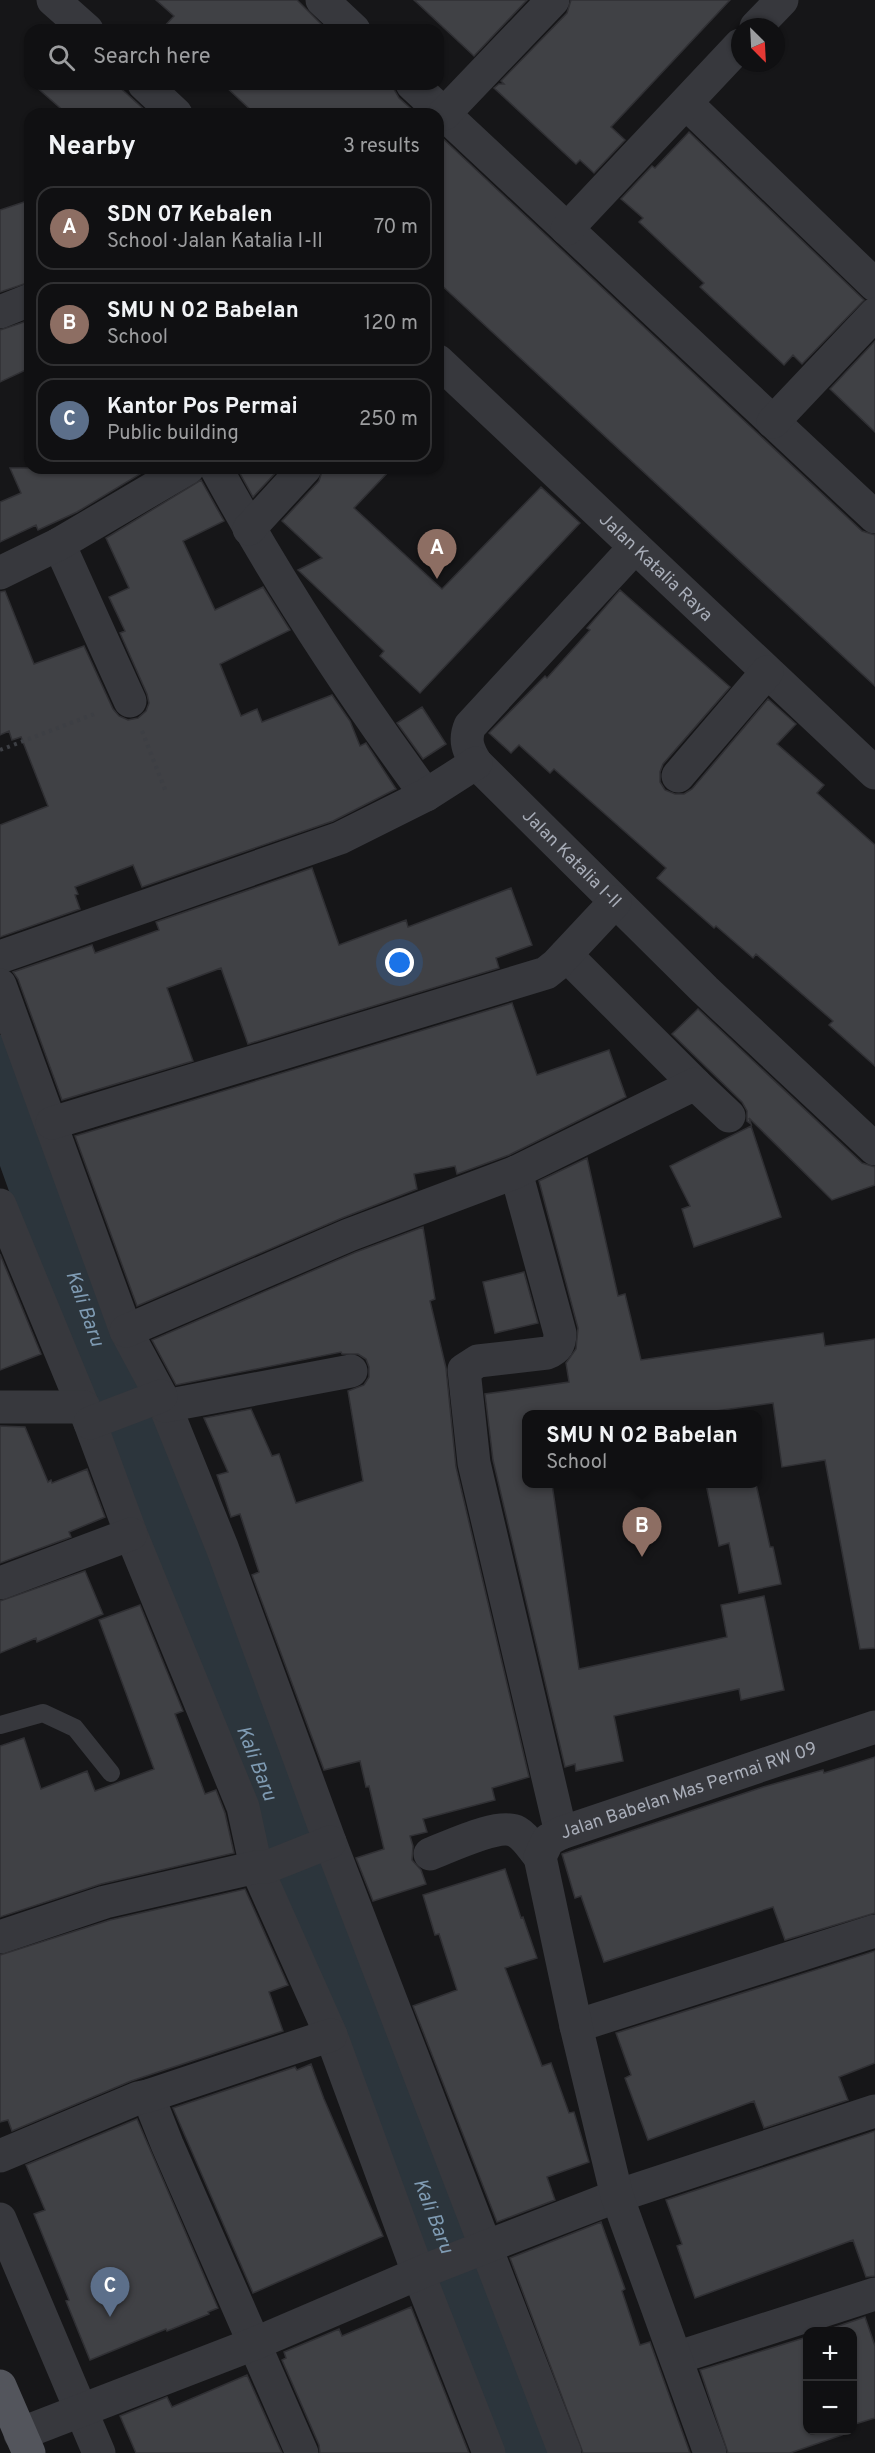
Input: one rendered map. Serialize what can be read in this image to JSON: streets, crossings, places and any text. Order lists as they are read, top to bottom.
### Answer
{
  "streets": {
    "street": ["Jalan Katalia Raya", "Jalan Katalia I-II", "Jalan Babelan Mas Permai RW 09"]
  },
  "crossings": [
    ["Jalan Katalia Raya", "Jalan Katalia I-II"]
  ],
  "water": ["Kali Baru"],
  "north": "bottom right",
  "page": {
    "search": "Search here",
    "heading": ["Nearby", "3 results"],
    "list": [
      {
        "mark": "A",
        "name": "SDN 07 Kebalen",
        "note": "School · Jalan Katalia I-II",
        "value": "70 m"
      },
      {
        "mark": "B",
        "name": "SMU N 02 Babelan",
        "note": "School",
        "value": "120 m"
      },
      {
        "mark": "C",
        "name": "Kantor Pos Permai",
        "note": "Public building",
        "value": "250 m"
      }
    ],
    "pins": ["A", "B", "C"],
    "popup": ["SMU N 02 Babelan", "School"],
    "map_buttons": ["+", "−"]
  }
}
